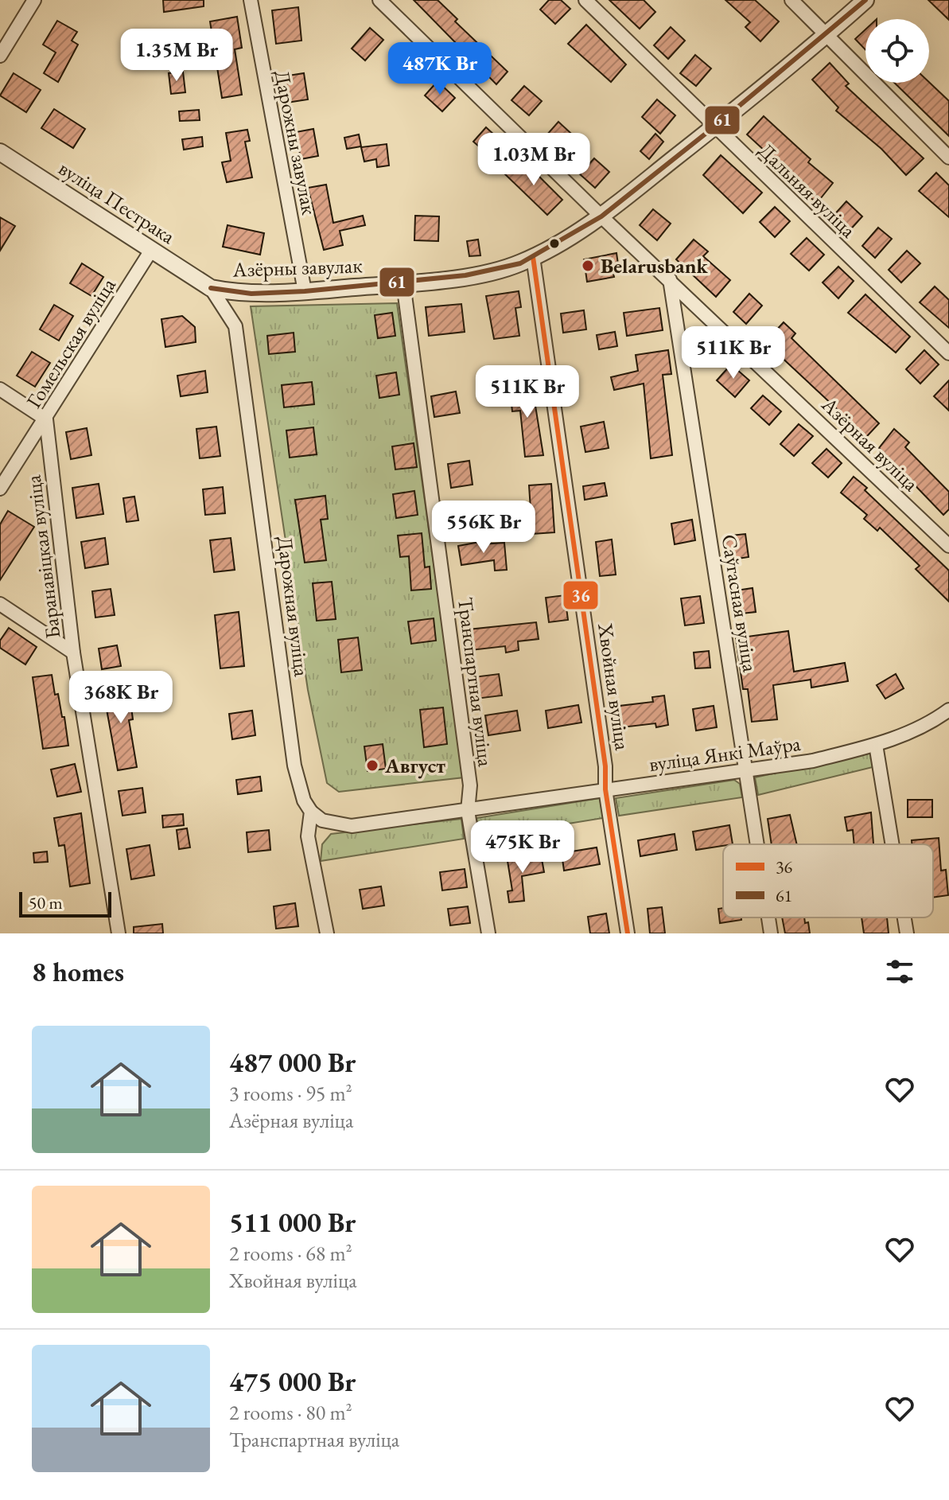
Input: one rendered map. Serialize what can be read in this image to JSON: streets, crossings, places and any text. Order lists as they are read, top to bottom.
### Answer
{
  "streets": {
    "street": [
      "Дарожны завулак",
      "Дальняя вуліца",
      "вуліца Пестрака",
      "Азёрны завулак",
      "Гомельская вуліца",
      "Азёрная вуліца",
      "Баранавіцкая вуліца",
      "Саўгасная вуліца",
      "Дарожная вуліца",
      "Транспартная вуліца",
      "Хвойная вуліца",
      "вуліца Янкі Маўра"
    ]
  },
  "crossings": [
    ["Дарожны завулак", "Азёрны завулак"],
    ["Дальняя вуліца", "Азёрны завулак"],
    ["вуліца Пестрака", "Азёрны завулак"],
    ["вуліца Пестрака", "Гомельская вуліца"],
    ["вуліца Пестрака", "Дарожная вуліца"],
    ["Азёрны завулак", "Азёрная вуліца"],
    ["Азёрны завулак", "Дарожная вуліца"],
    ["Азёрны завулак", "Транспартная вуліца"],
    ["Азёрны завулак", "Хвойная вуліца"],
    ["Гомельская вуліца", "Баранавіцкая вуліца"],
    ["Азёрная вуліца", "Саўгасная вуліца"],
    ["Саўгасная вуліца", "вуліца Янкі Маўра"],
    ["Дарожная вуліца", "вуліца Янкі Маўра"],
    ["Транспартная вуліца", "вуліца Янкі Маўра"],
    ["Хвойная вуліца", "вуліца Янкі Маўра"]
  ],
  "places": ["Belarusbank", "Август"],
  "lines": ["transit line 61", "transit line 36"],
  "legend": ["36", "61"],
  "scale_bar": "50 m",
  "page": {
    "price": [
      "1.35M Br",
      "487K Br",
      "1.03M Br",
      "511K Br",
      "511K Br",
      "556K Br",
      "368K Br",
      "475K Br"
    ],
    "scale": "50 m",
    "heading": "8 homes",
    "list": [
      {
        "name": "487 000 Br",
        "note": "3 rooms · 95 m² · Азёрная вуліца"
      },
      {
        "name": "511 000 Br",
        "note": "2 rooms · 68 m² · Хвойная вуліца"
      },
      {
        "name": "475 000 Br",
        "note": "2 rooms · 80 m² · Транспартная вуліца"
      }
    ]
  }
}
